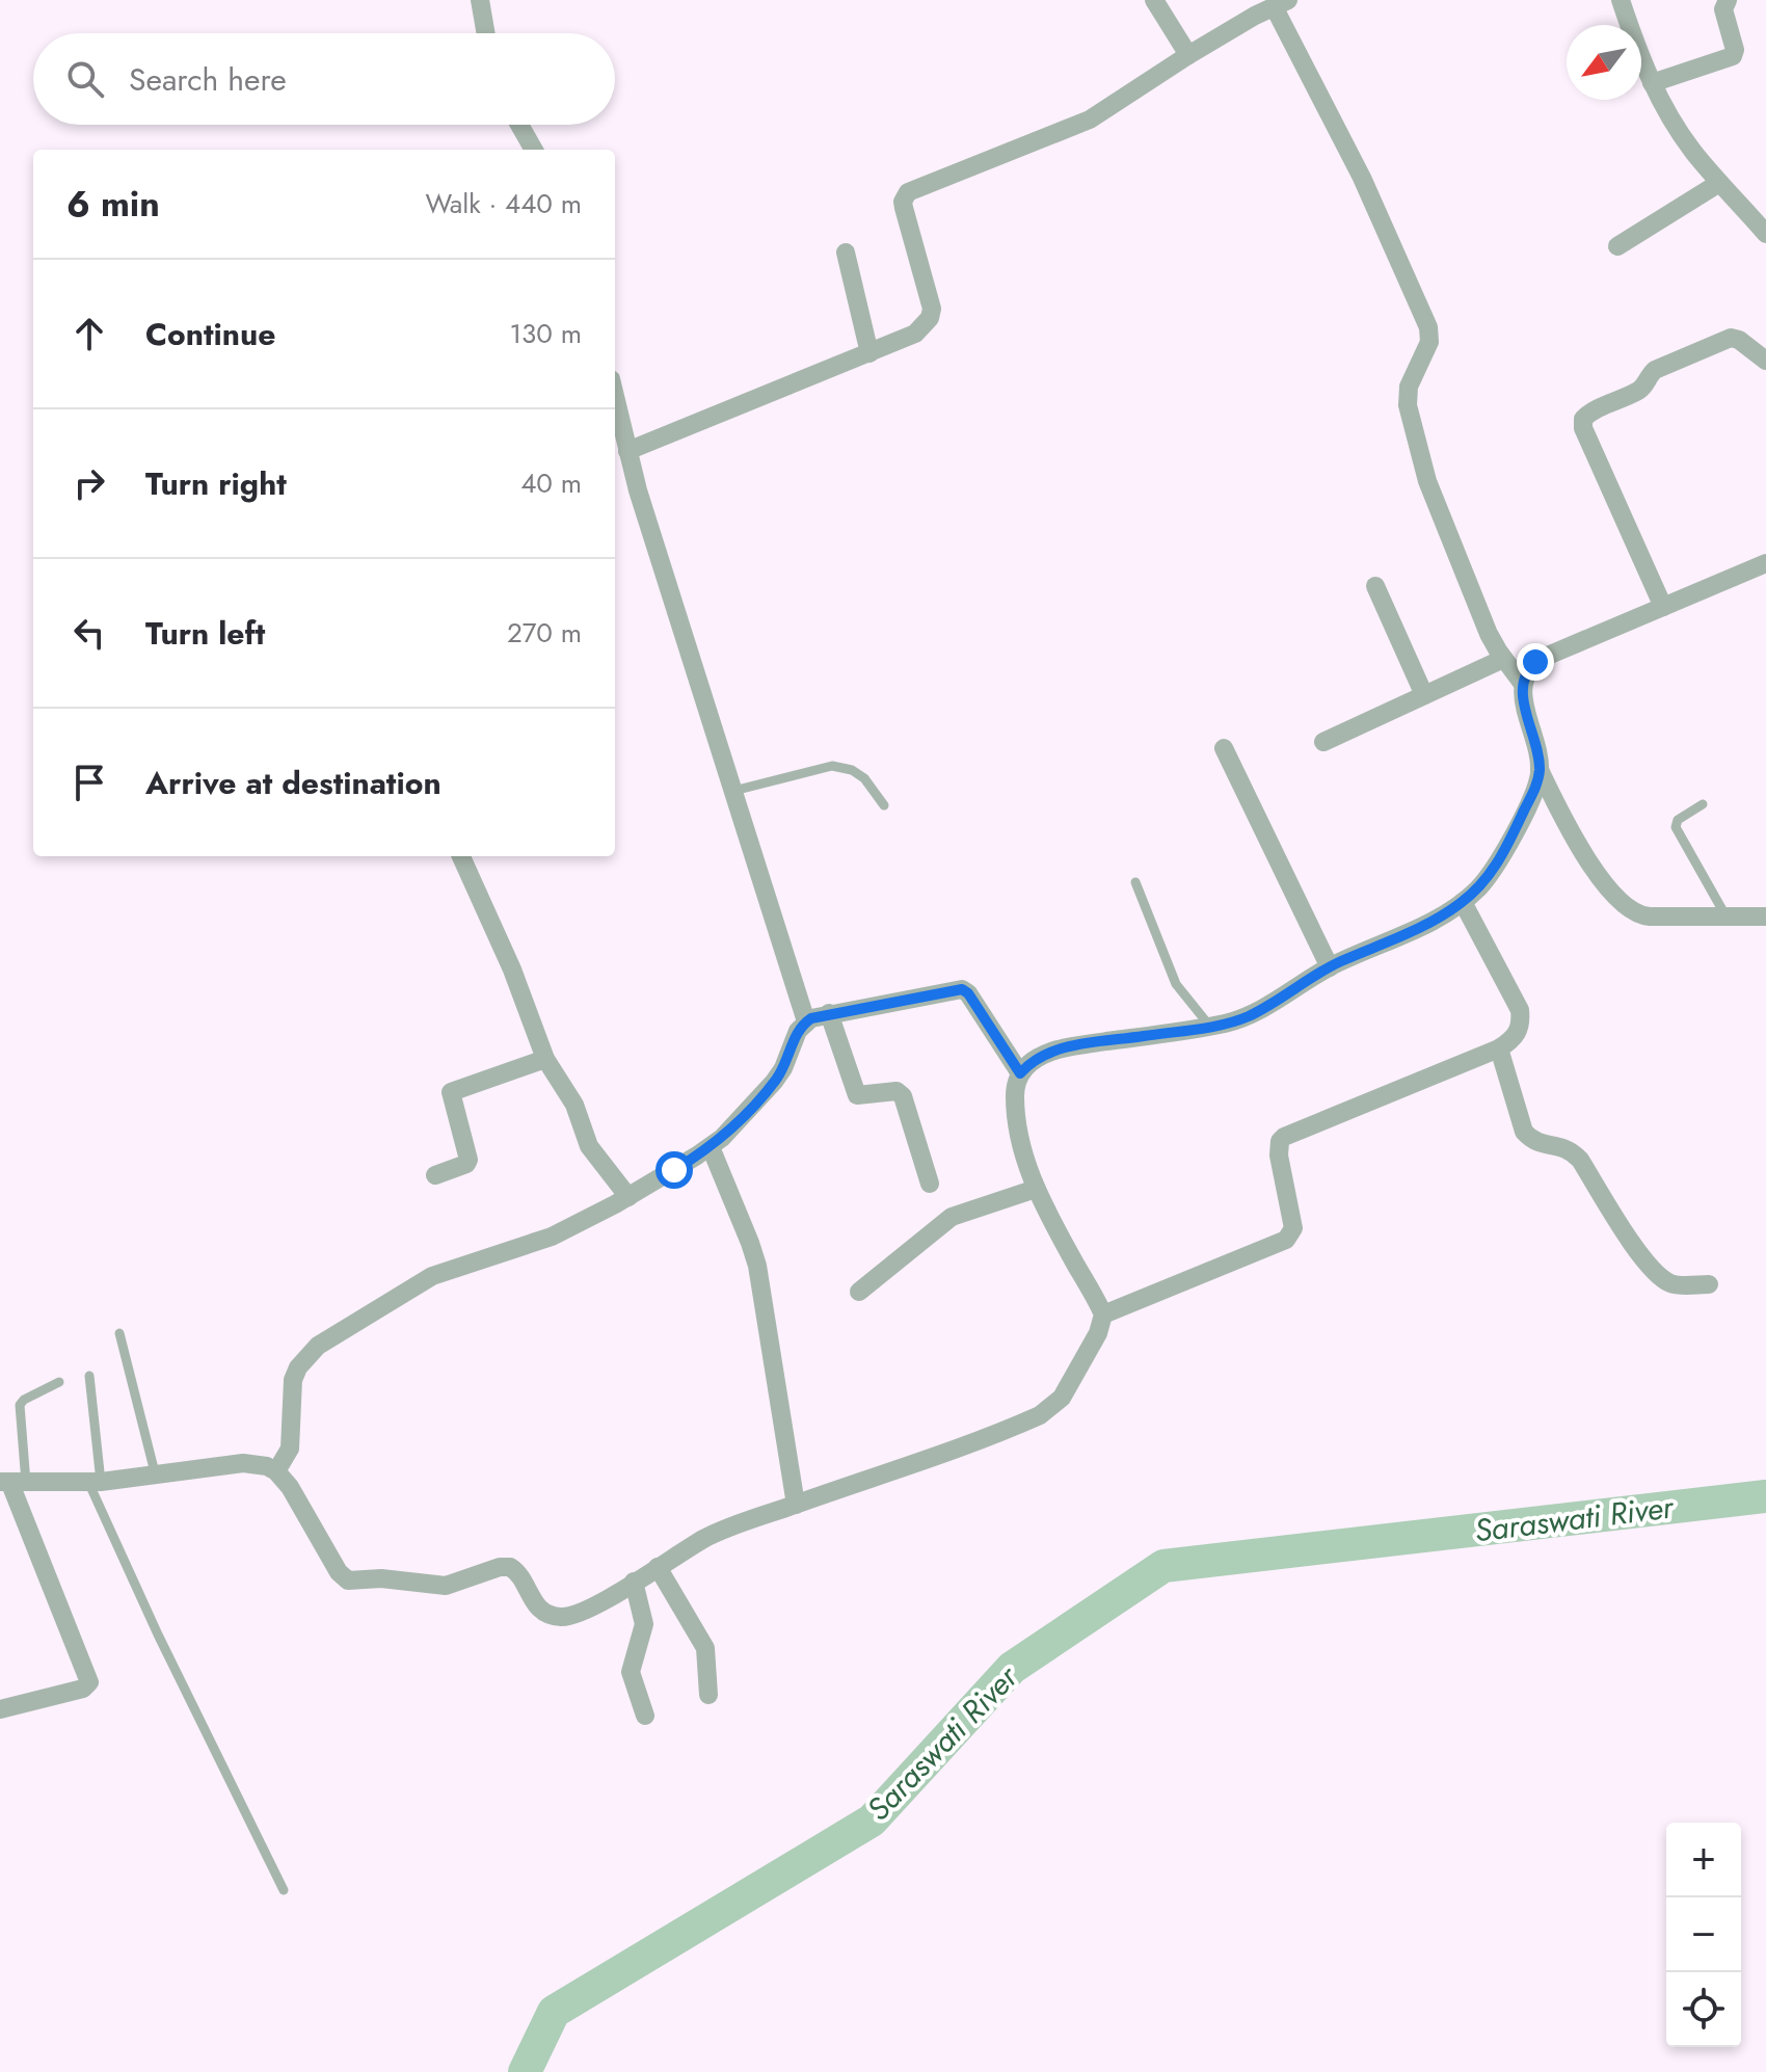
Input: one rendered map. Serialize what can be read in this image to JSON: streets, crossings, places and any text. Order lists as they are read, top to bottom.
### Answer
{
  "water": ["Saraswati River"],
  "north": "bottom left",
  "page": {
    "search": "Search here",
    "heading": ["6 min", "Walk · 440 m"],
    "list": [
      ["Continue", "130 m"],
      ["Turn right", "40 m"],
      ["Turn left", "270 m"],
      "Arrive at destination"
    ],
    "map_buttons": ["+", "−"]
  }
}
